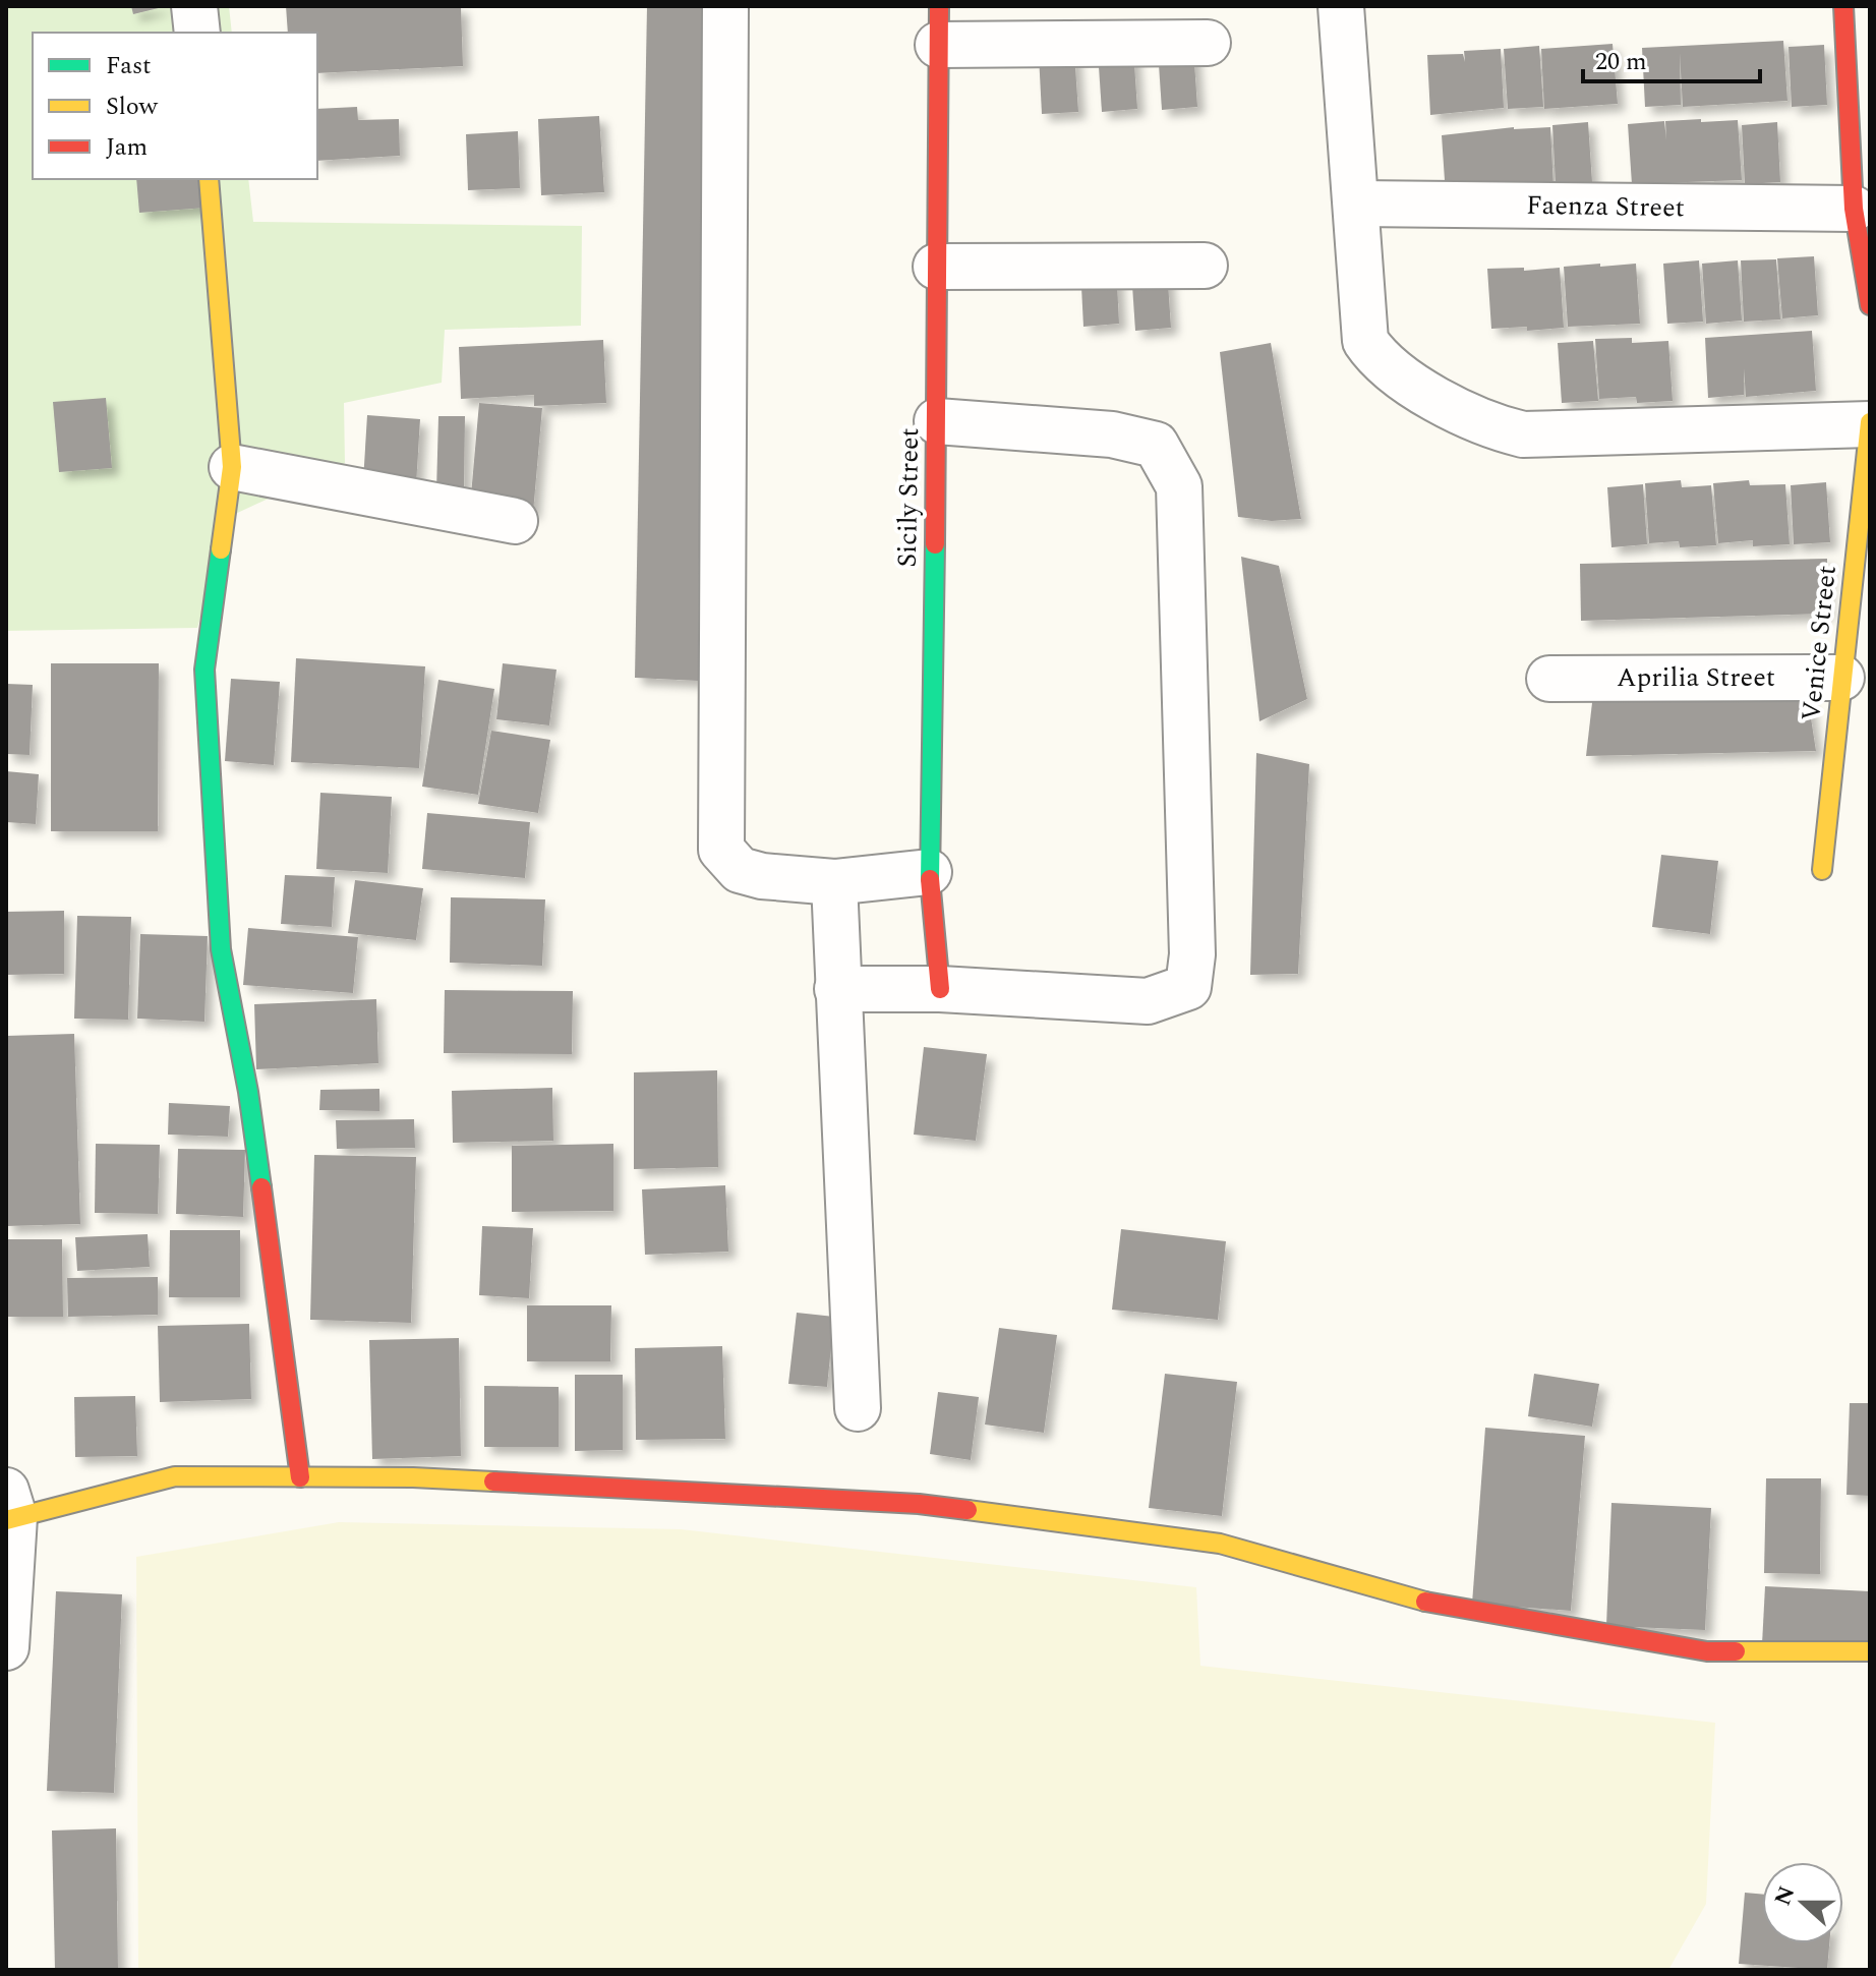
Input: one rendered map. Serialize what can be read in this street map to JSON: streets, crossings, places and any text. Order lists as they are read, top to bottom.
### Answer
{
  "streets": {
    "street": [
      "Faenza Street",
      "Sicily Street",
      "Venice Street",
      "Aprilia Street"
    ]
  },
  "crossings": [
    ["Venice Street", "Aprilia Street"]
  ],
  "legend": ["Fast", "Slow", "Jam"],
  "scale_bar": "20 m",
  "north": "left"
}
